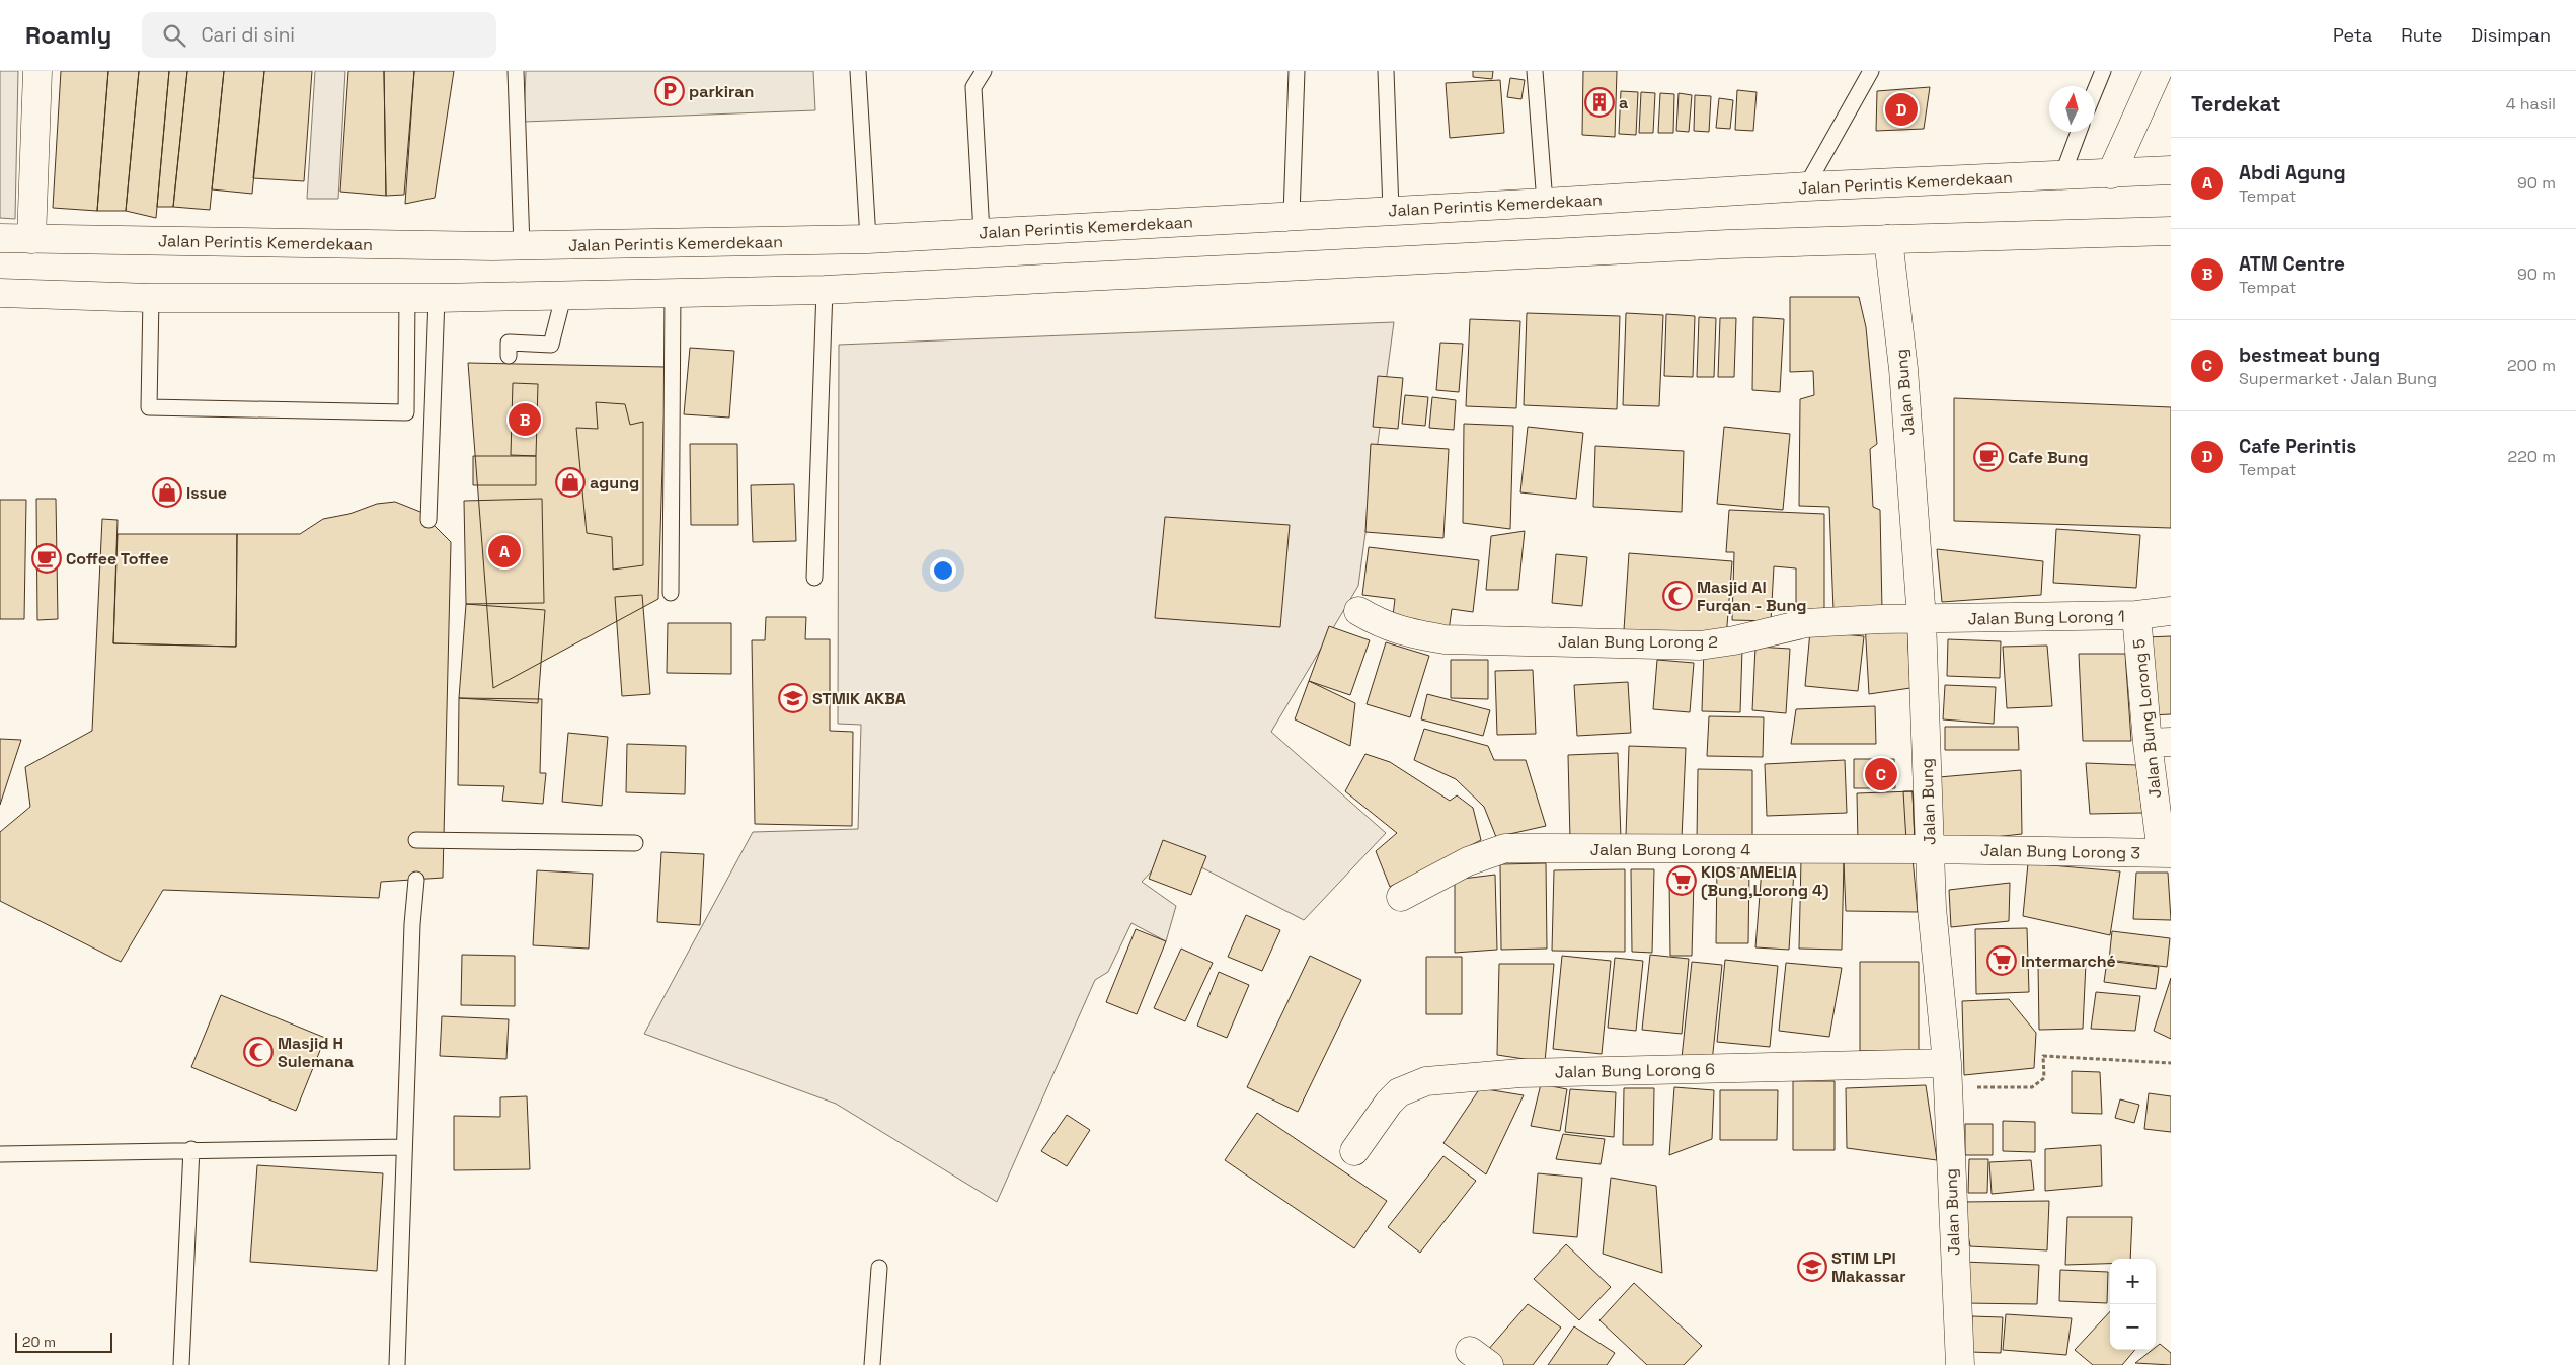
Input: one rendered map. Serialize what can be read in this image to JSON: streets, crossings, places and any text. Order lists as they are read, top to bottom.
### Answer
{
  "streets": {
    "main road": [
      "Jalan Perintis Kemerdekaan",
      "Jalan Bung",
      "Jalan Bung Lorong 1",
      "Jalan Bung Lorong 2",
      "Jalan Bung Lorong 5",
      "Jalan Bung Lorong 4",
      "Jalan Bung Lorong 3",
      "Jalan Bung Lorong 6"
    ]
  },
  "crossings": [
    ["Jalan Bung", "Jalan Bung Lorong 1"],
    ["Jalan Bung", "Jalan Bung Lorong 2"],
    ["Jalan Bung", "Jalan Bung Lorong 4"],
    ["Jalan Bung", "Jalan Bung Lorong 3"],
    ["Jalan Bung", "Jalan Bung Lorong 6"],
    ["Jalan Bung Lorong 1", "Jalan Bung Lorong 2"],
    ["Jalan Bung Lorong 1", "Jalan Bung Lorong 5"],
    ["Jalan Bung Lorong 5", "Jalan Bung Lorong 3"],
    ["Jalan Bung Lorong 4", "Jalan Bung Lorong 3"]
  ],
  "places": {
    "parking": ["parkiran"],
    "building": ["a"],
    "cafe": ["Cafe Bung", "Coffee Toffee"],
    "shop": ["agung", "Issue"],
    "mosque": ["Masjid Al Furqan - Bung", "Masjid H Sulemana"],
    "school or university": ["STMIK AKBA", "STIM LPI Makassar"],
    "supermarket": ["KIOS AMELIA (Bung,Lorong 4)", "Intermarché"]
  },
  "scale_bar": "20 m",
  "north": "top",
  "page": {
    "header": "Roamly",
    "search": "Cari di sini",
    "nav": ["Peta", "Rute", "Disimpan"],
    "heading": ["Terdekat", "4 hasil"],
    "pins": [
      "D",
      "B",
      "A",
      "C"
    ],
    "list": [
      {
        "mark": "A",
        "name": "Abdi Agung",
        "note": "Tempat",
        "value": "90 m"
      },
      {
        "mark": "B",
        "name": "ATM Centre",
        "note": "Tempat",
        "value": "90 m"
      },
      {
        "mark": "C",
        "name": "bestmeat bung",
        "note": "Supermarket · Jalan Bung",
        "value": "200 m"
      },
      {
        "mark": "D",
        "name": "Cafe Perintis",
        "note": "Tempat",
        "value": "220 m"
      }
    ],
    "map_buttons": ["+", "−"],
    "scale": "20 m"
  }
}
